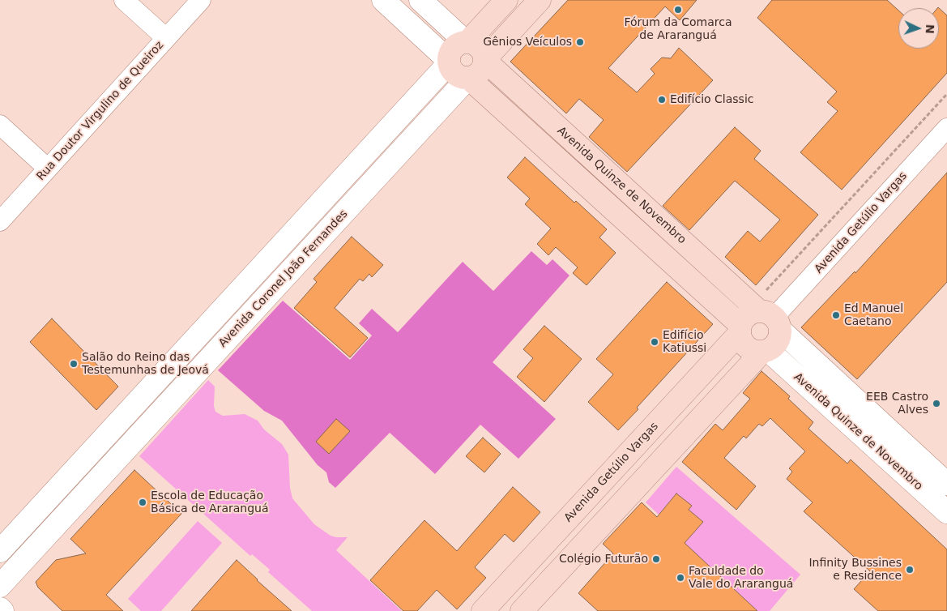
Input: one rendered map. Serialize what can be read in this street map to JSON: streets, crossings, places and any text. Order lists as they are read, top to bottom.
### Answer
{
  "streets": {
    "main road": ["Avenida Quinze de Novembro", "Avenida Getúlio Vargas"],
    "street": ["Rua Doutor Virgulino de Queiroz", "Avenida Coronel João Fernandes"]
  },
  "crossings": [
    ["Avenida Quinze de Novembro", "Avenida Getúlio Vargas"],
    ["Avenida Quinze de Novembro", "Avenida Coronel João Fernandes"]
  ],
  "places": [
    "Fórum da Comarca de Araranguá",
    "Gênios Veículos",
    "Edifício Classic",
    "Ed Manuel Caetano",
    "Edifício Katiussi",
    "Salão do Reino das Testemunhas de Jeová",
    "EEB Castro Alves",
    "Escola de Educação Básica de Araranguá",
    "Colégio Futurão",
    "Infinity Bussines e Residence",
    "Faculdade do Vale do Araranguá"
  ],
  "north": "right"
}
